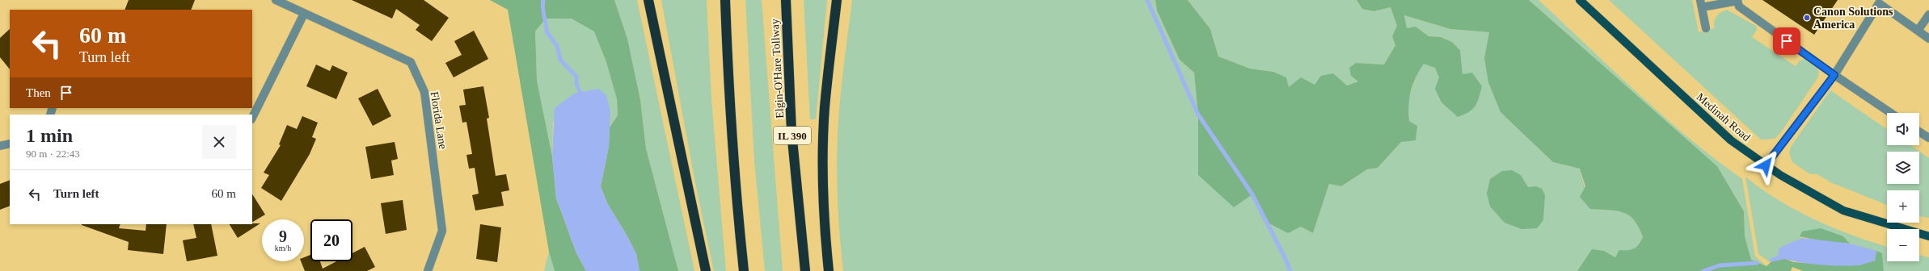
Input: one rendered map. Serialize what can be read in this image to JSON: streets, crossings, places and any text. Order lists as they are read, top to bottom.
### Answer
{
  "streets": {
    "highway": ["Elgin-O'Hare Tollway", "IL 390"],
    "main road": ["Medinah Road"],
    "street": ["Florida Lane"]
  },
  "places": ["Canon Solutions America"],
  "page": {
    "turn": ["60 m", "Turn left"],
    "then": "Then",
    "map_buttons": ["+", "−"],
    "heading": ["1 min", "90 m · 22:43"],
    "list": [
      {
        "name": "Turn left",
        "value": "60 m"
      }
    ],
    "speed": "9 km/h",
    "limit": "20"
  }
}
